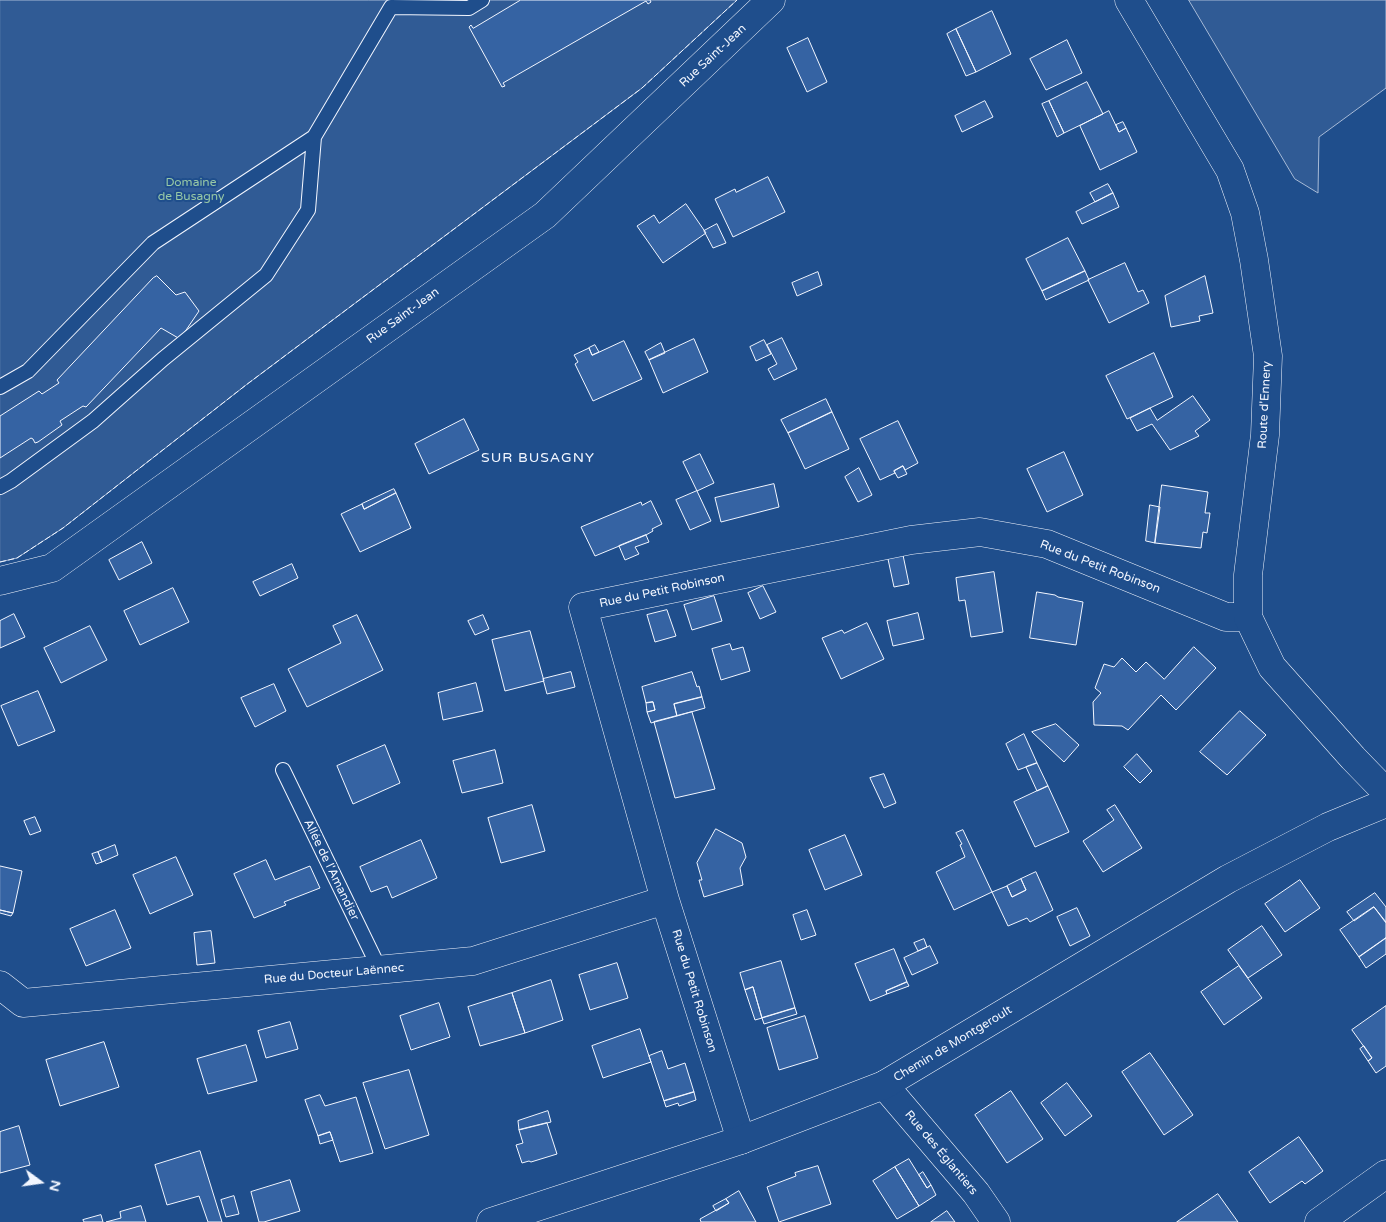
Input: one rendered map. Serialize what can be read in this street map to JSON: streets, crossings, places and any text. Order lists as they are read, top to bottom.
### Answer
{
  "streets": {
    "street": [
      "Rue Saint-Jean",
      "Route d'Ennery",
      "Rue du Petit Robinson",
      "Rue du Docteur Laënnec",
      "Chemin de Montgeroult",
      "Rue des Églantiers"
    ],
    "lane": ["Allée de l'Amandier"]
  },
  "crossings": [
    ["Route d'Ennery", "Rue du Petit Robinson"],
    ["Rue du Petit Robinson", "Rue du Docteur Laënnec"],
    ["Rue du Petit Robinson", "Chemin de Montgeroult"],
    ["Allée de l'Amandier", "Rue du Docteur Laënnec"],
    ["Chemin de Montgeroult", "Rue des Églantiers"]
  ],
  "districts": ["SUR BUSAGNY"],
  "parks": ["Domaine de Busagny"],
  "north": "right"
}
